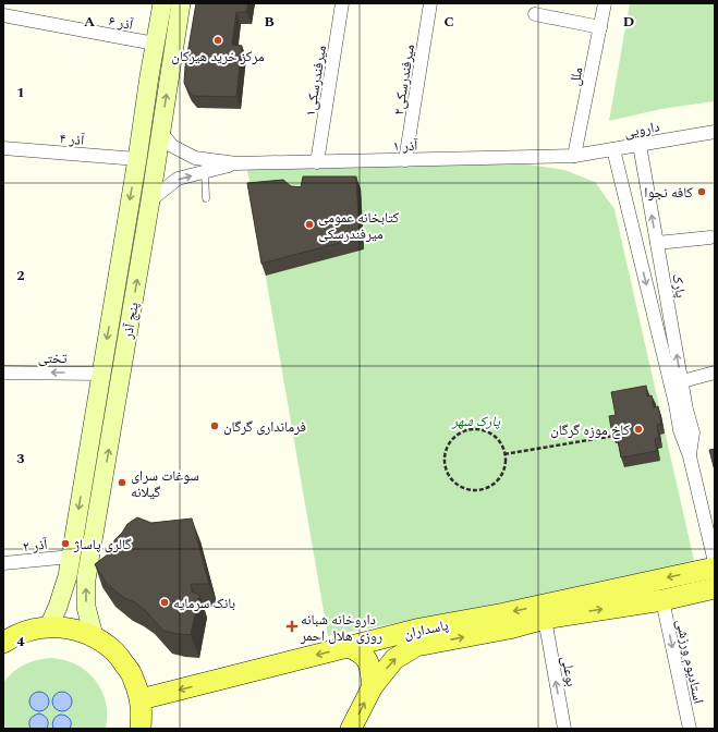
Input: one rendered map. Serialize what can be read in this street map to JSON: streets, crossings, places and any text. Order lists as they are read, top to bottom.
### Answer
{
  "streets": {
    "main road": ["پنج آذر", "پاسداران"],
    "street": [
      "آذر ۶",
      "ملل",
      "میرفندرسکی۲",
      "میرفندرسکی۱",
      "دارویی",
      "آذر ۴",
      "۱ آذر",
      "پارک",
      "تختی",
      "۲ آذر",
      "استادیوم ورزشی",
      "بوعلی"
    ]
  },
  "crossings": [
    ["آذر ۶", "پنج آذر"],
    ["ملل", "دارویی"],
    ["ملل", "۱ آذر"],
    ["میرفندرسکی۲", "۱ آذر"],
    ["میرفندرسکی۱", "۱ آذر"],
    ["دارویی", "۱ آذر"],
    ["دارویی", "پارک"],
    ["آذر ۴", "پنج آذر"],
    ["پنج آذر", "تختی"],
    ["پنج آذر", "۲ آذر"],
    ["پاسداران", "استادیوم ورزشی"],
    ["پاسداران", "بوعلی"]
  ],
  "one_way": ["تختی", "استادیوم ورزشی", "بوعلی"],
  "parks": ["پارک شهر"],
  "places": {
    "other": [
      "مرکز خرید هیرکان",
      "کافه نجوا",
      "کتابخانه عمومی میرفندرسکی",
      "فرمانداری گرگان",
      "کاخ موزه گرگان",
      "سوغات سرای گیلانه",
      "گالری پاساژ",
      "بانک سرمایه"
    ],
    "health": ["داروخانه شبانه روزی هلال احمر"]
  },
  "grid": {
    "columns": [
      "A",
      "B",
      "C",
      "D"
    ],
    "rows": [
      "1",
      "2",
      "3",
      "4"
    ]
  }
}
